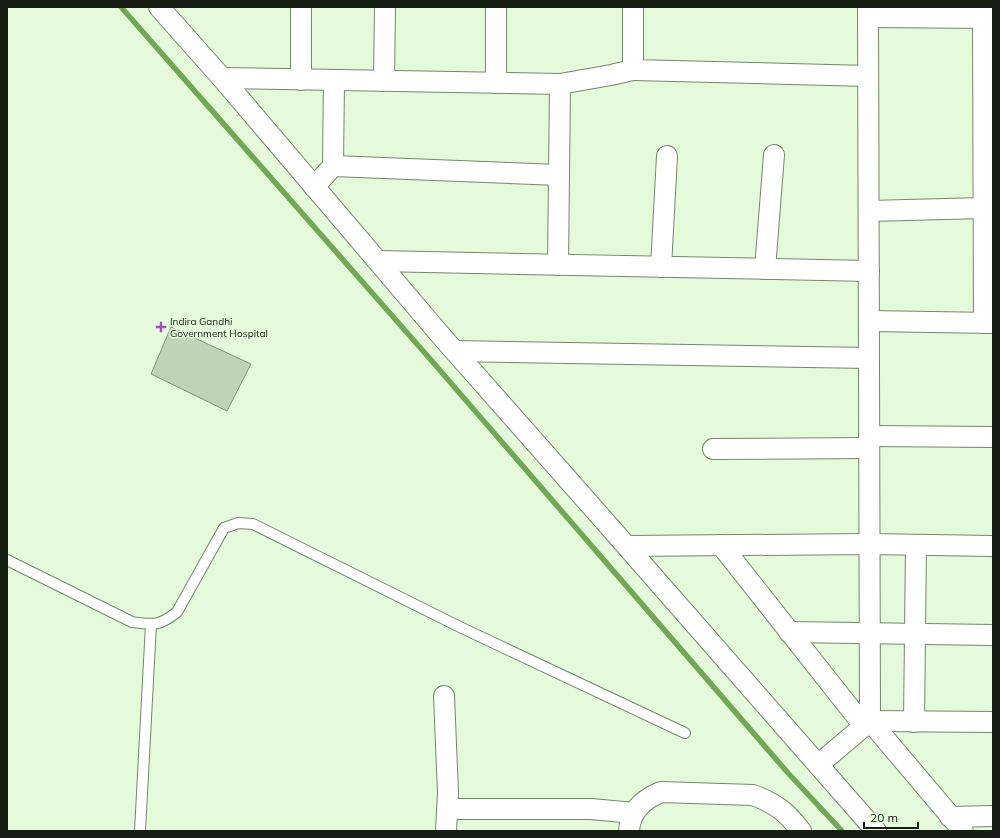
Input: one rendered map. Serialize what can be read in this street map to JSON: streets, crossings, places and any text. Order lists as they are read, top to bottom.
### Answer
{
  "places": {
    "health": ["Indira Gandhi Government Hospital"]
  },
  "scale_bar": "20 m"
}
